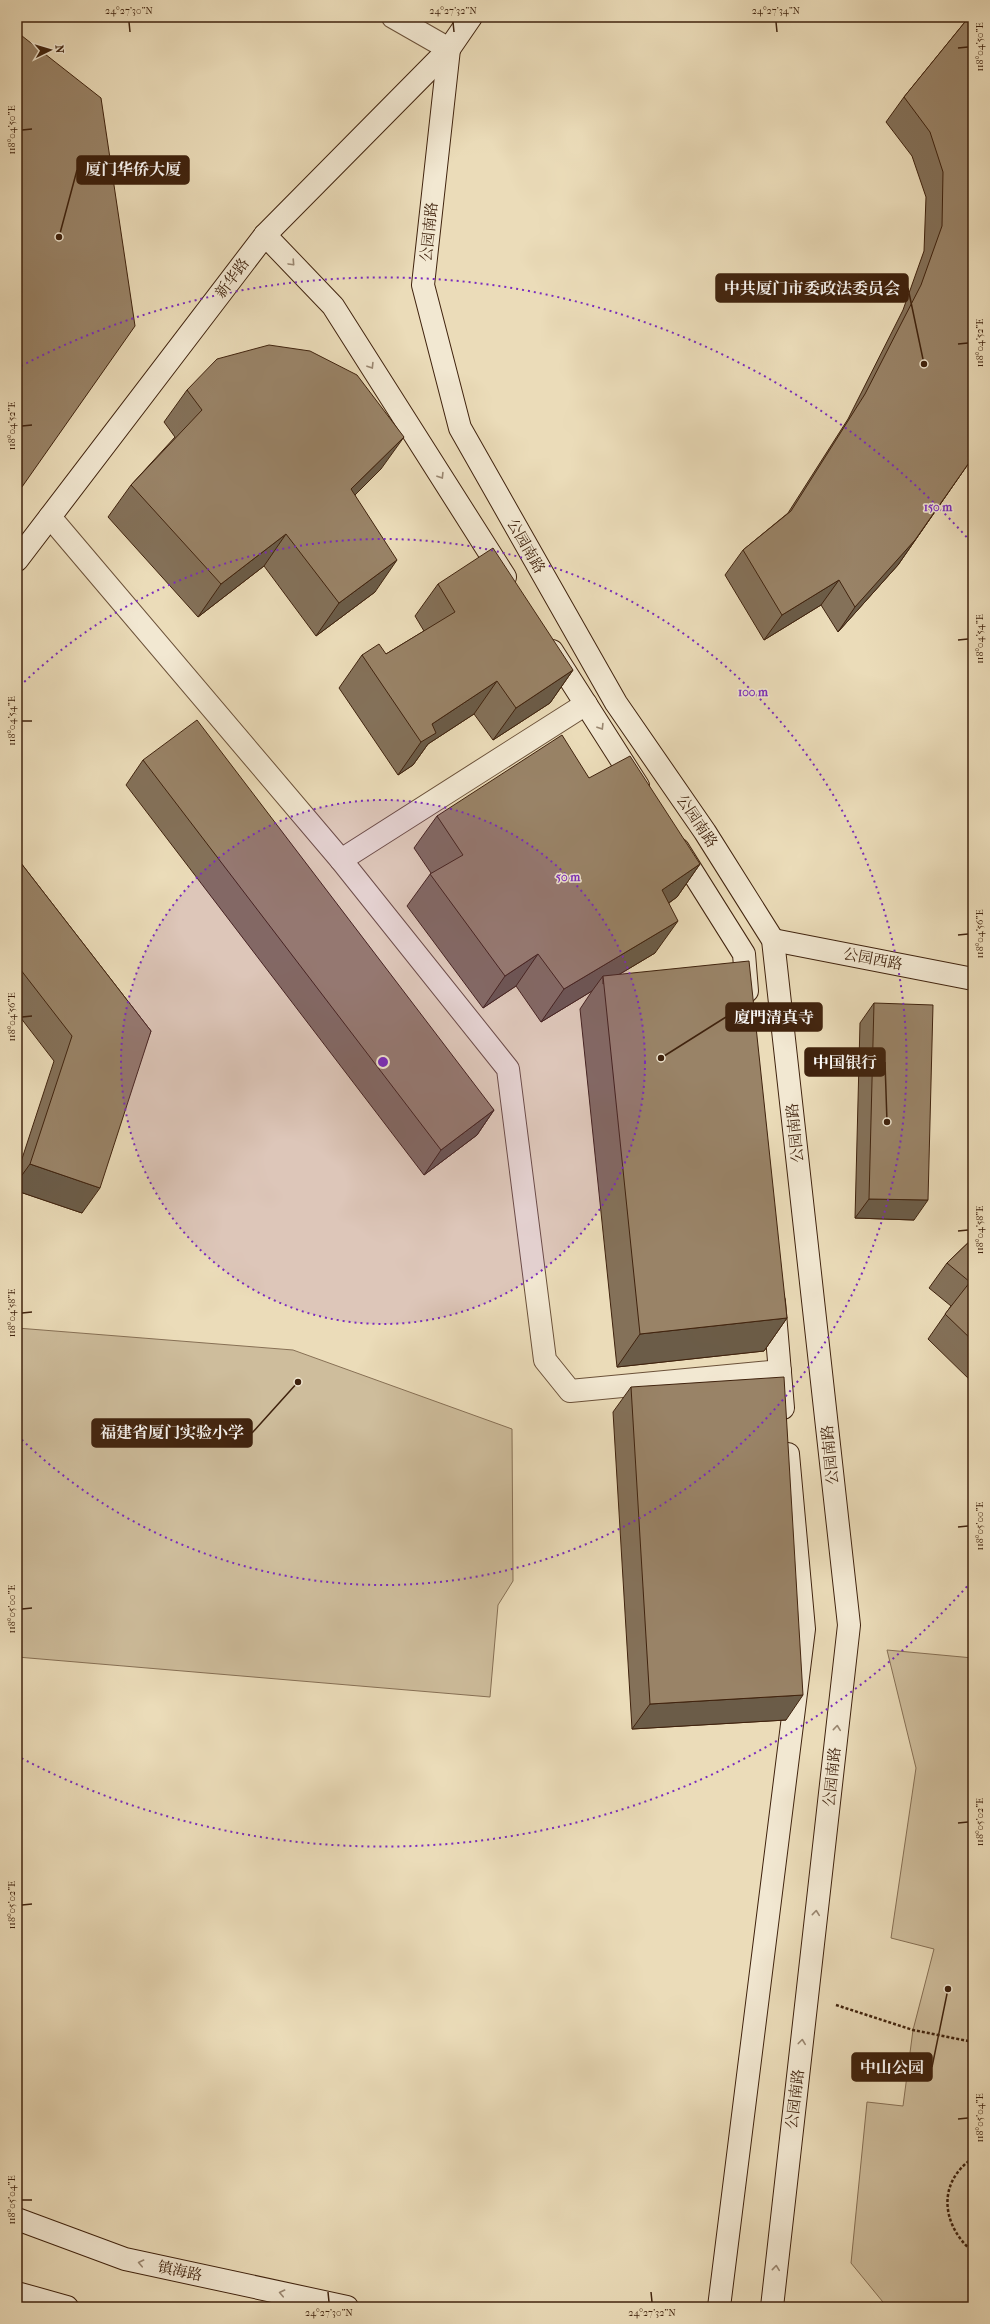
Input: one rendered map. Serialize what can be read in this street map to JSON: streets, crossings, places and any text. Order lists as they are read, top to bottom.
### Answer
{
  "streets": {
    "street": [
      "公园南路",
      "新华路",
      "公园西路",
      "镇海路"
    ]
  },
  "crossings": [
    ["公园南路", "新华路"],
    ["公园南路", "公园西路"]
  ],
  "one_way": ["镇海路"],
  "places": [
    "厦门华侨大厦",
    "中共厦门市委政法委员会",
    "廈門清真寺",
    "中国银行",
    "福建省厦门实验小学",
    "中山公园"
  ],
  "north": "right",
  "coordinates": [
    "24°27'30\"N",
    "24°27'32\"N",
    "24°27'34\"N",
    "118°04'50\"E",
    "118°04'52\"E",
    "118°04'54\"E",
    "118°04'56\"E",
    "118°04'58\"E",
    "118°05'00\"E",
    "118°05'02\"E",
    "118°05'04\"E"
  ],
  "rings": ["150 m", "100 m", "50 m"]
}
